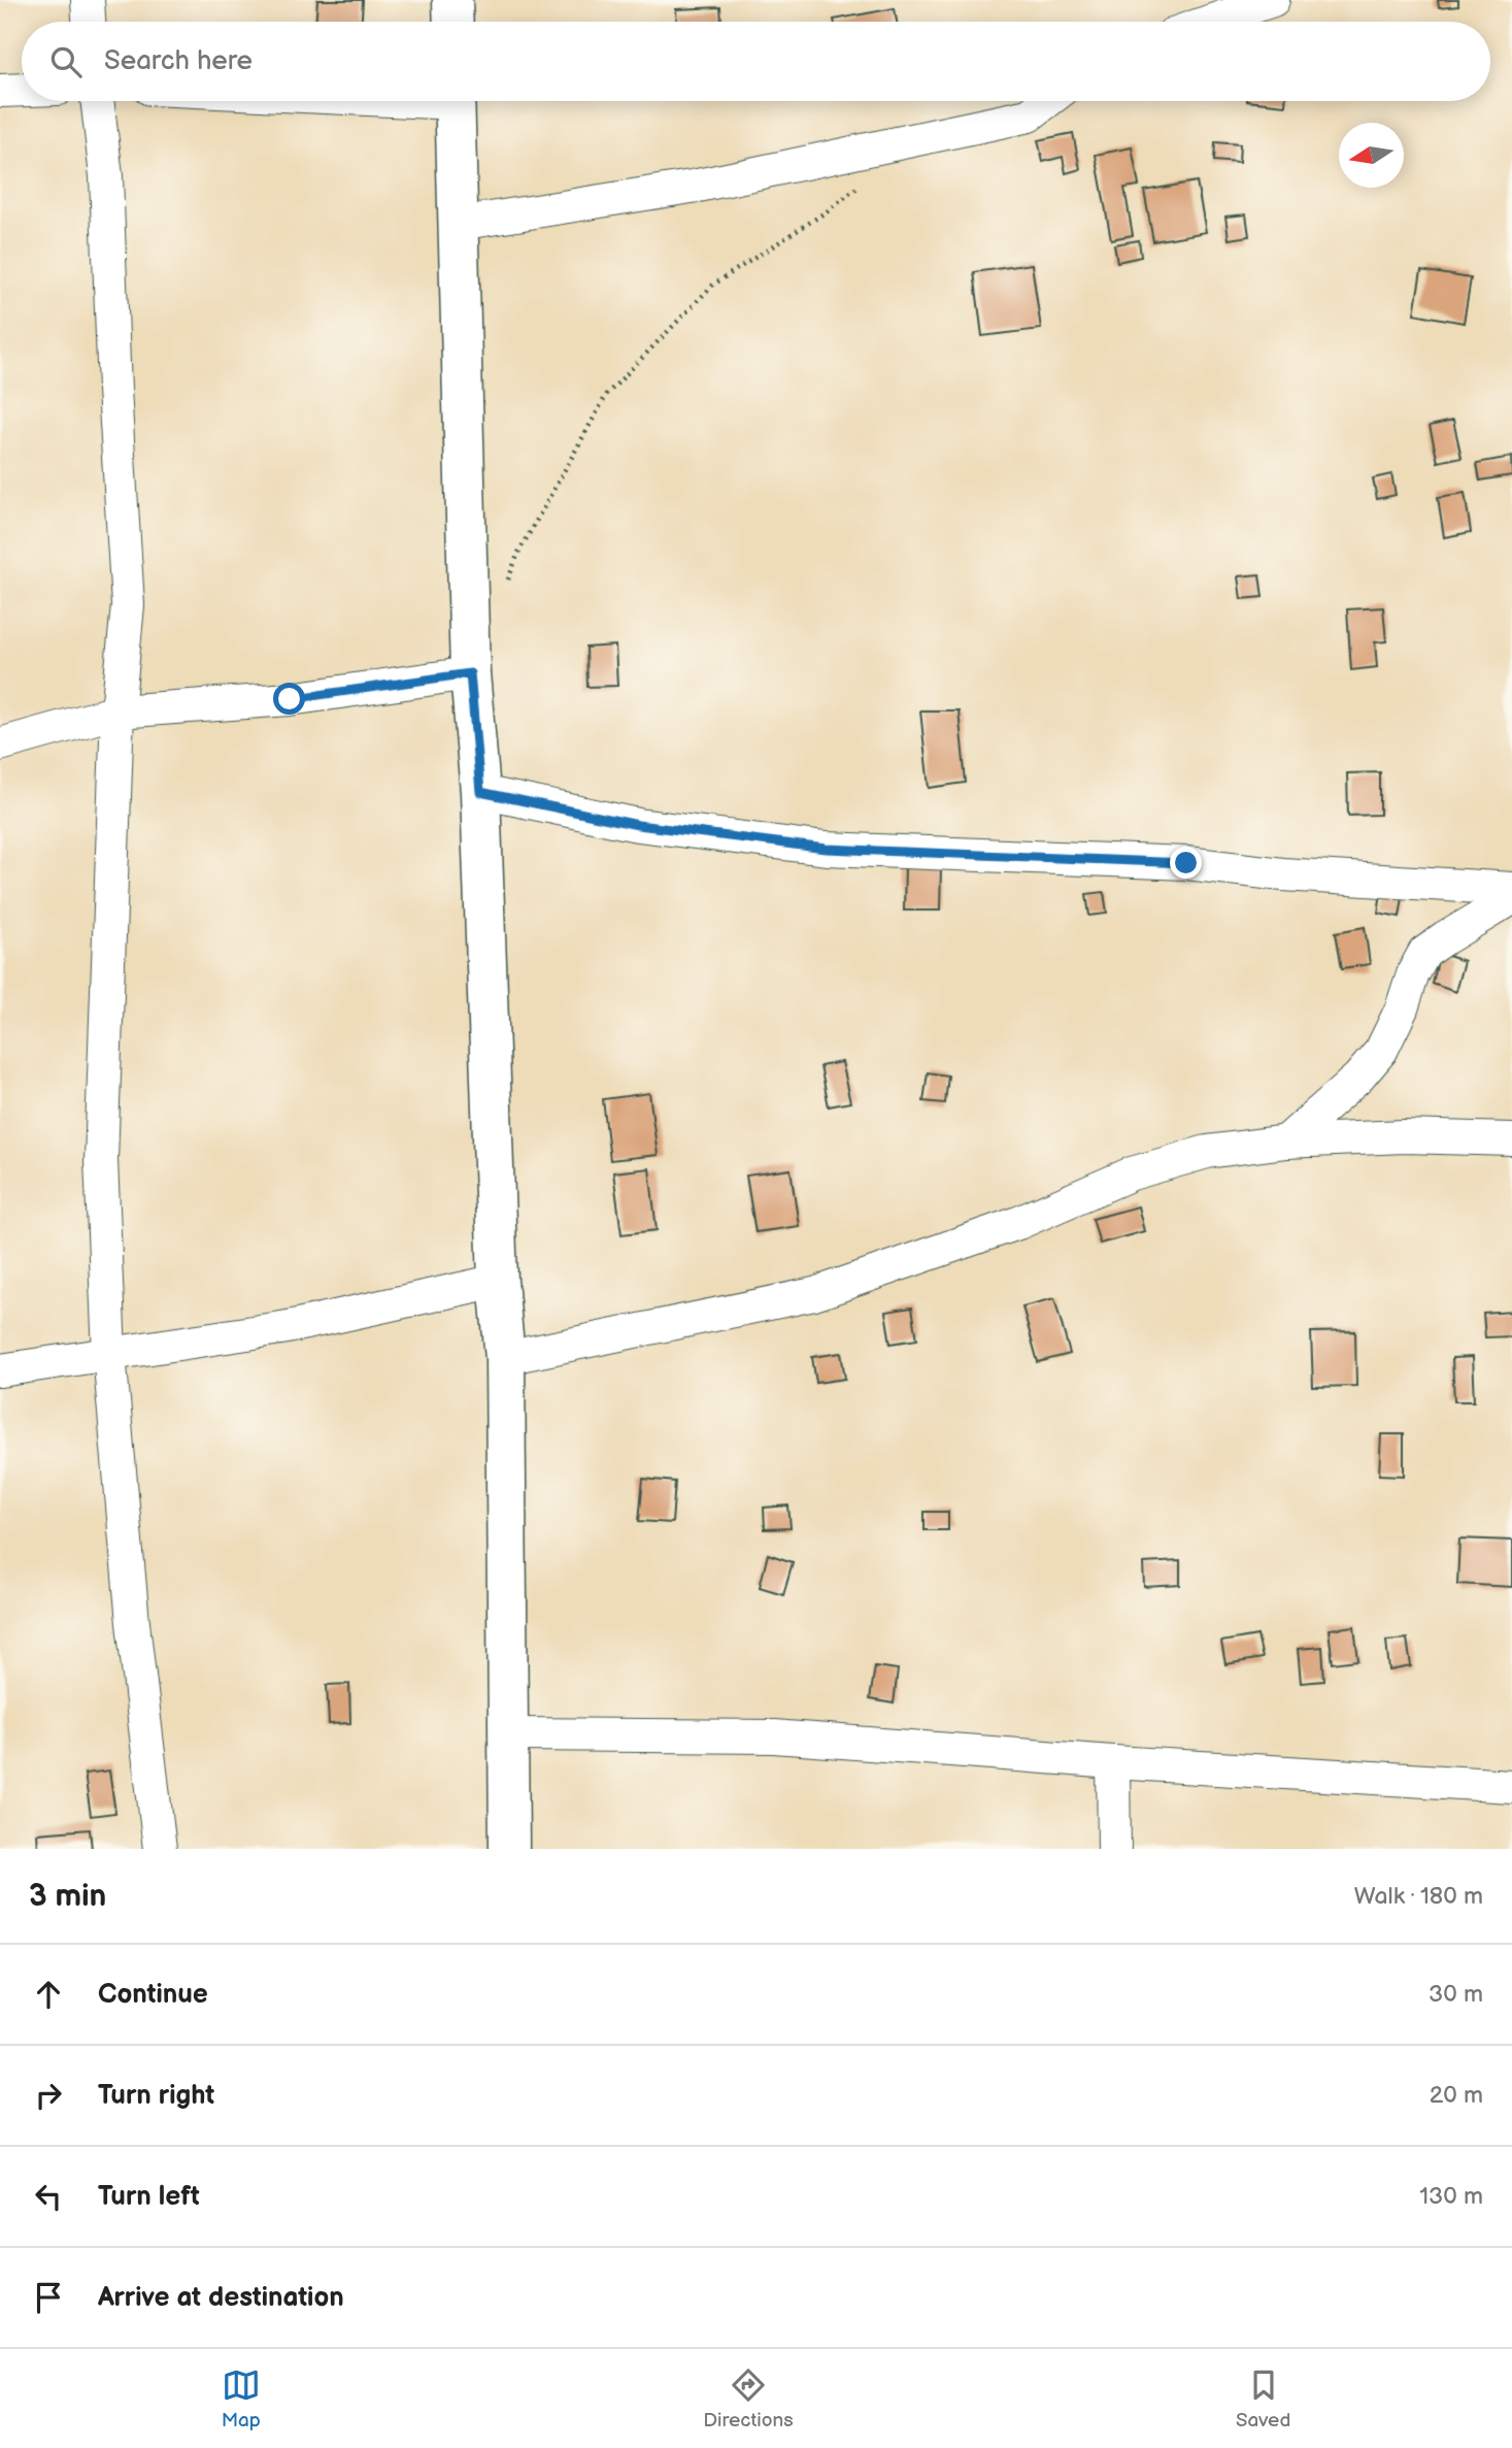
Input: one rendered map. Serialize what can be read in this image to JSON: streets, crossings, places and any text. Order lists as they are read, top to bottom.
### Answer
{
  "north": "left",
  "page": {
    "search": "Search here",
    "heading": ["3 min", "Walk · 180 m"],
    "list": [
      ["Continue", "30 m"],
      ["Turn right", "20 m"],
      ["Turn left", "130 m"],
      "Arrive at destination"
    ],
    "nav": ["Map", "Directions", "Saved"]
  }
}
